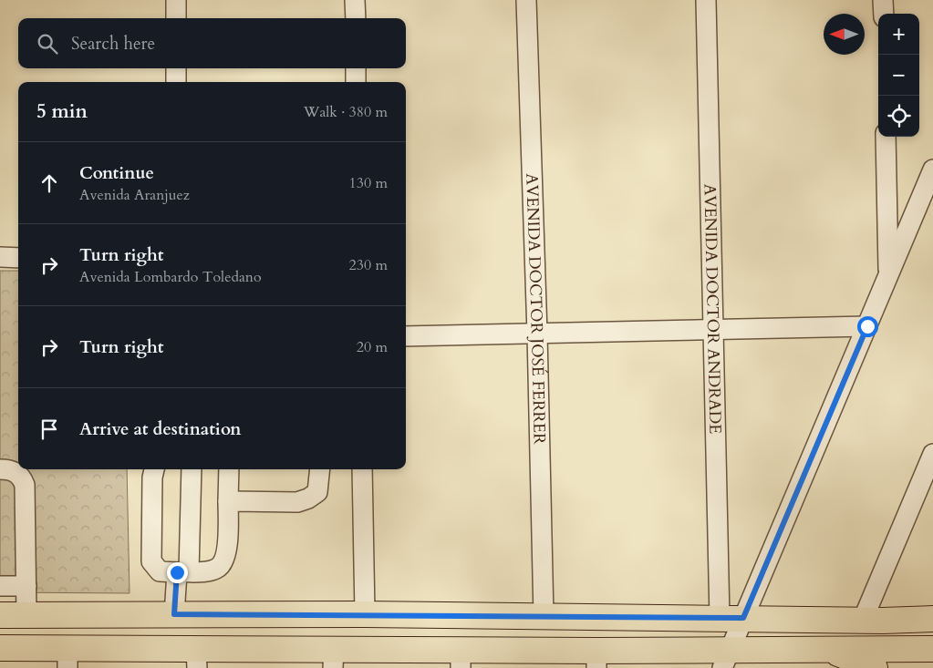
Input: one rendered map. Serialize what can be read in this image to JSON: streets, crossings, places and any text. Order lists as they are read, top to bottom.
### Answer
{
  "streets": {
    "street": ["AVENIDA DOCTOR JOSÉ FERRER", "AVENIDA DOCTOR ANDRADE"]
  },
  "north": "left",
  "page": {
    "map_buttons": ["+", "−"],
    "search": "Search here",
    "heading": ["5 min", "Walk · 380 m"],
    "list": [
      ["Continue", "Avenida Aranjuez", "130 m"],
      ["Turn right", "Avenida Lombardo Toledano", "230 m"],
      ["Turn right", "20 m"],
      "Arrive at destination"
    ]
  }
}
